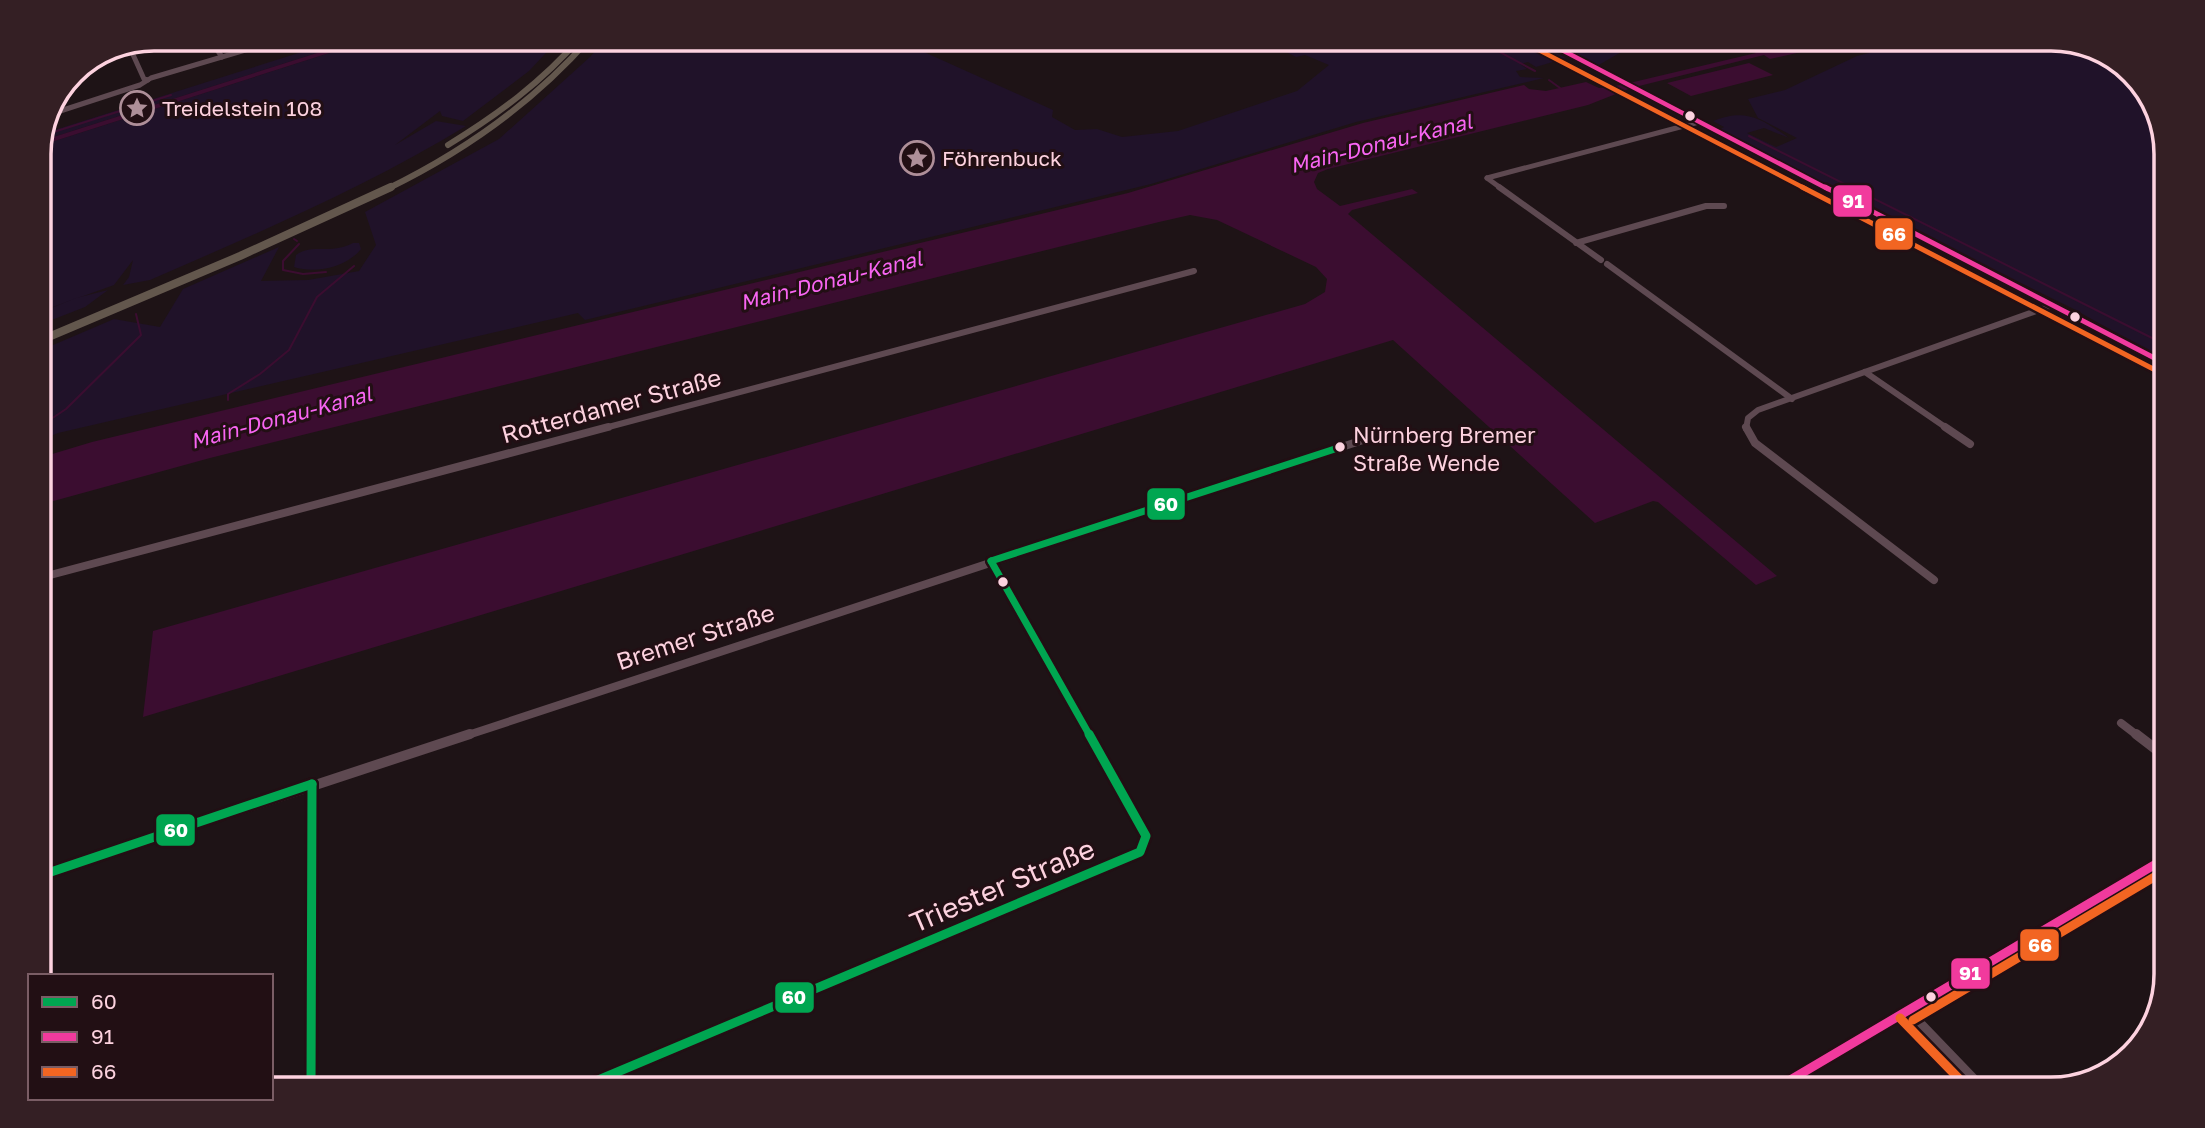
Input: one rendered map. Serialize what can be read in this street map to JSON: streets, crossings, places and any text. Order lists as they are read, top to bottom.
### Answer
{
  "streets": {
    "street": ["Rotterdamer Straße", "Bremer Straße", "Triester Straße"]
  },
  "crossings": [
    ["Bremer Straße", "Triester Straße"]
  ],
  "water": ["Main-Donau-Kanal"],
  "places": {
    "place": ["Treidelstein 108", "Föhrenbuck"],
    "other": ["Nürnberg Bremer Straße Wende"]
  },
  "lines": ["transit line 91", "transit line 66", "transit line 60"],
  "legend": ["60", "91", "66"]
}
